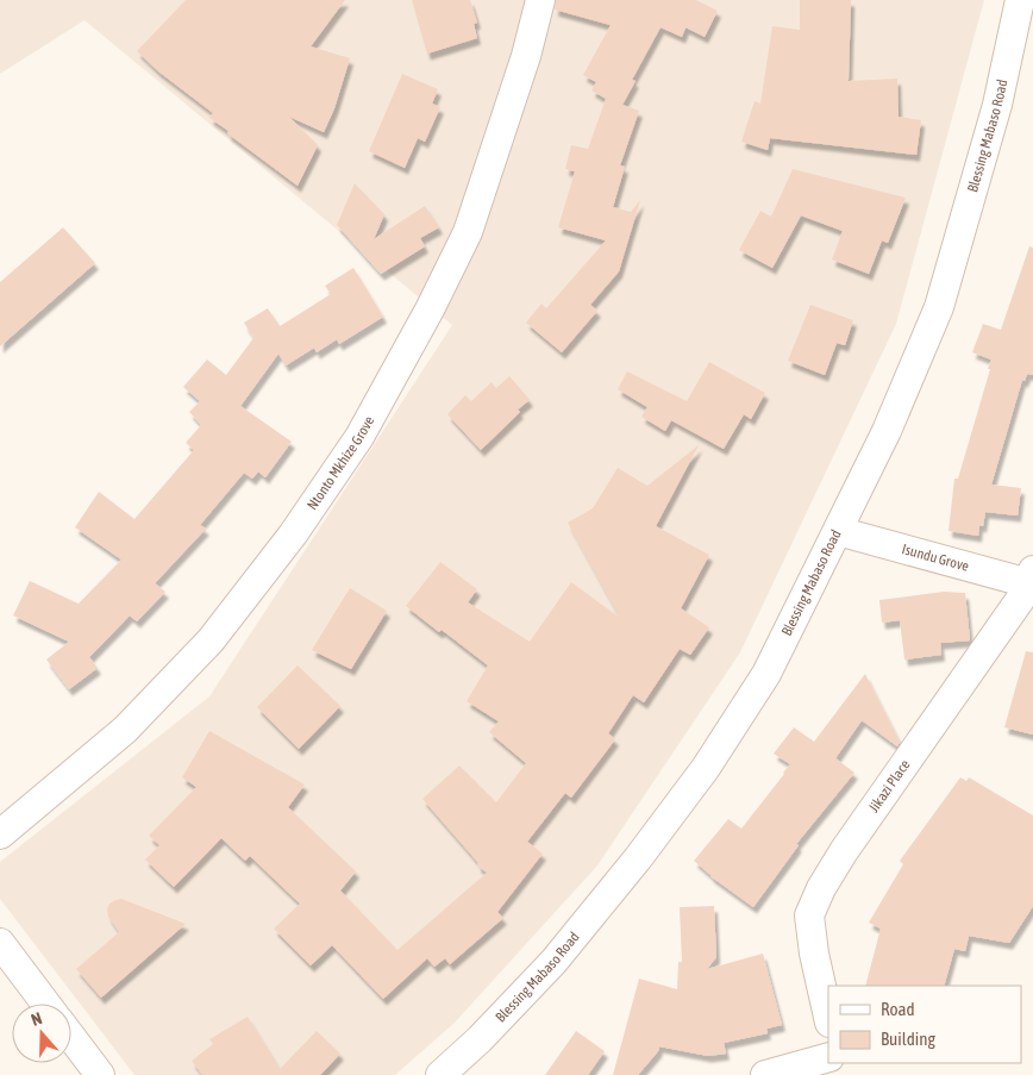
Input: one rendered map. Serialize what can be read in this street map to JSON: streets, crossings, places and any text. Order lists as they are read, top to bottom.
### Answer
{
  "streets": {
    "street": [
      "Blessing Mabaso Road",
      "Ntonto Mkhize Grove",
      "Isundu Grove",
      "Jikazi Place"
    ]
  },
  "crossings": [
    ["Blessing Mabaso Road", "Isundu Grove"],
    ["Isundu Grove", "Jikazi Place"]
  ],
  "legend": ["Road", "Building"],
  "north": "top"
}
